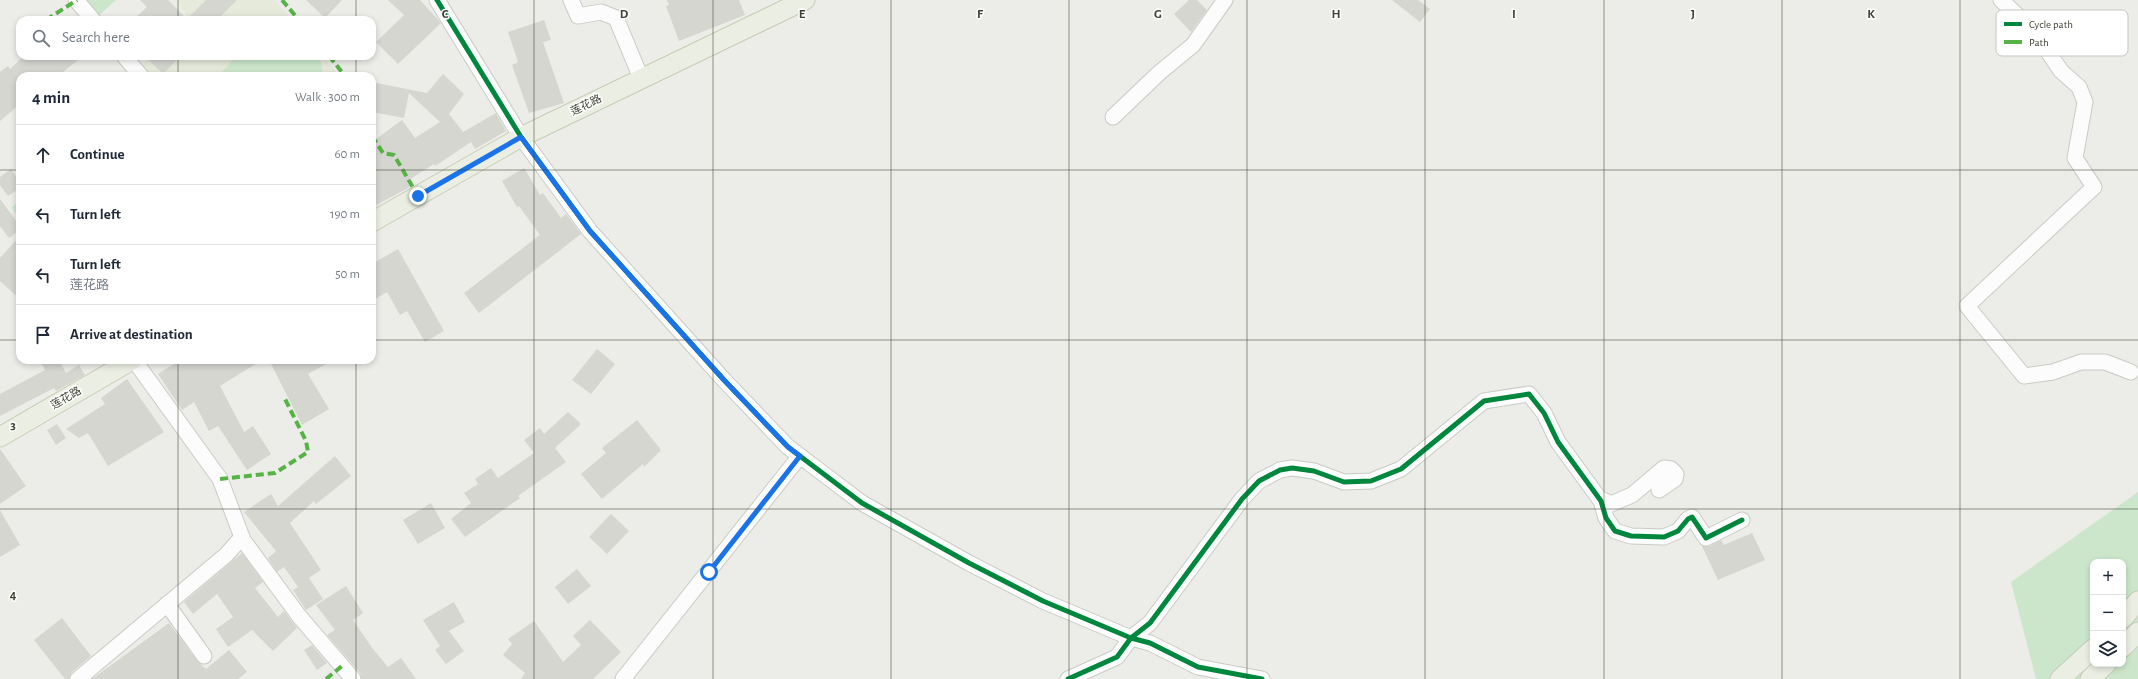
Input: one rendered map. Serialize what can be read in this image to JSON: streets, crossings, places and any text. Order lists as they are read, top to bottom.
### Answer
{
  "streets": {
    "main road": ["莲花路"]
  },
  "legend": ["Cycle path", "Path"],
  "page": {
    "search": "Search here",
    "heading": ["4 min", "Walk · 300 m"],
    "list": [
      ["Continue", "60 m"],
      ["Turn left", "190 m"],
      ["Turn left", "莲花路", "50 m"],
      "Arrive at destination"
    ],
    "map_buttons": ["+", "−"]
  },
  "grid": {
    "columns": [
      "C",
      "D",
      "E",
      "F",
      "G",
      "H",
      "I",
      "J",
      "K"
    ],
    "rows": ["3", "4"]
  }
}
